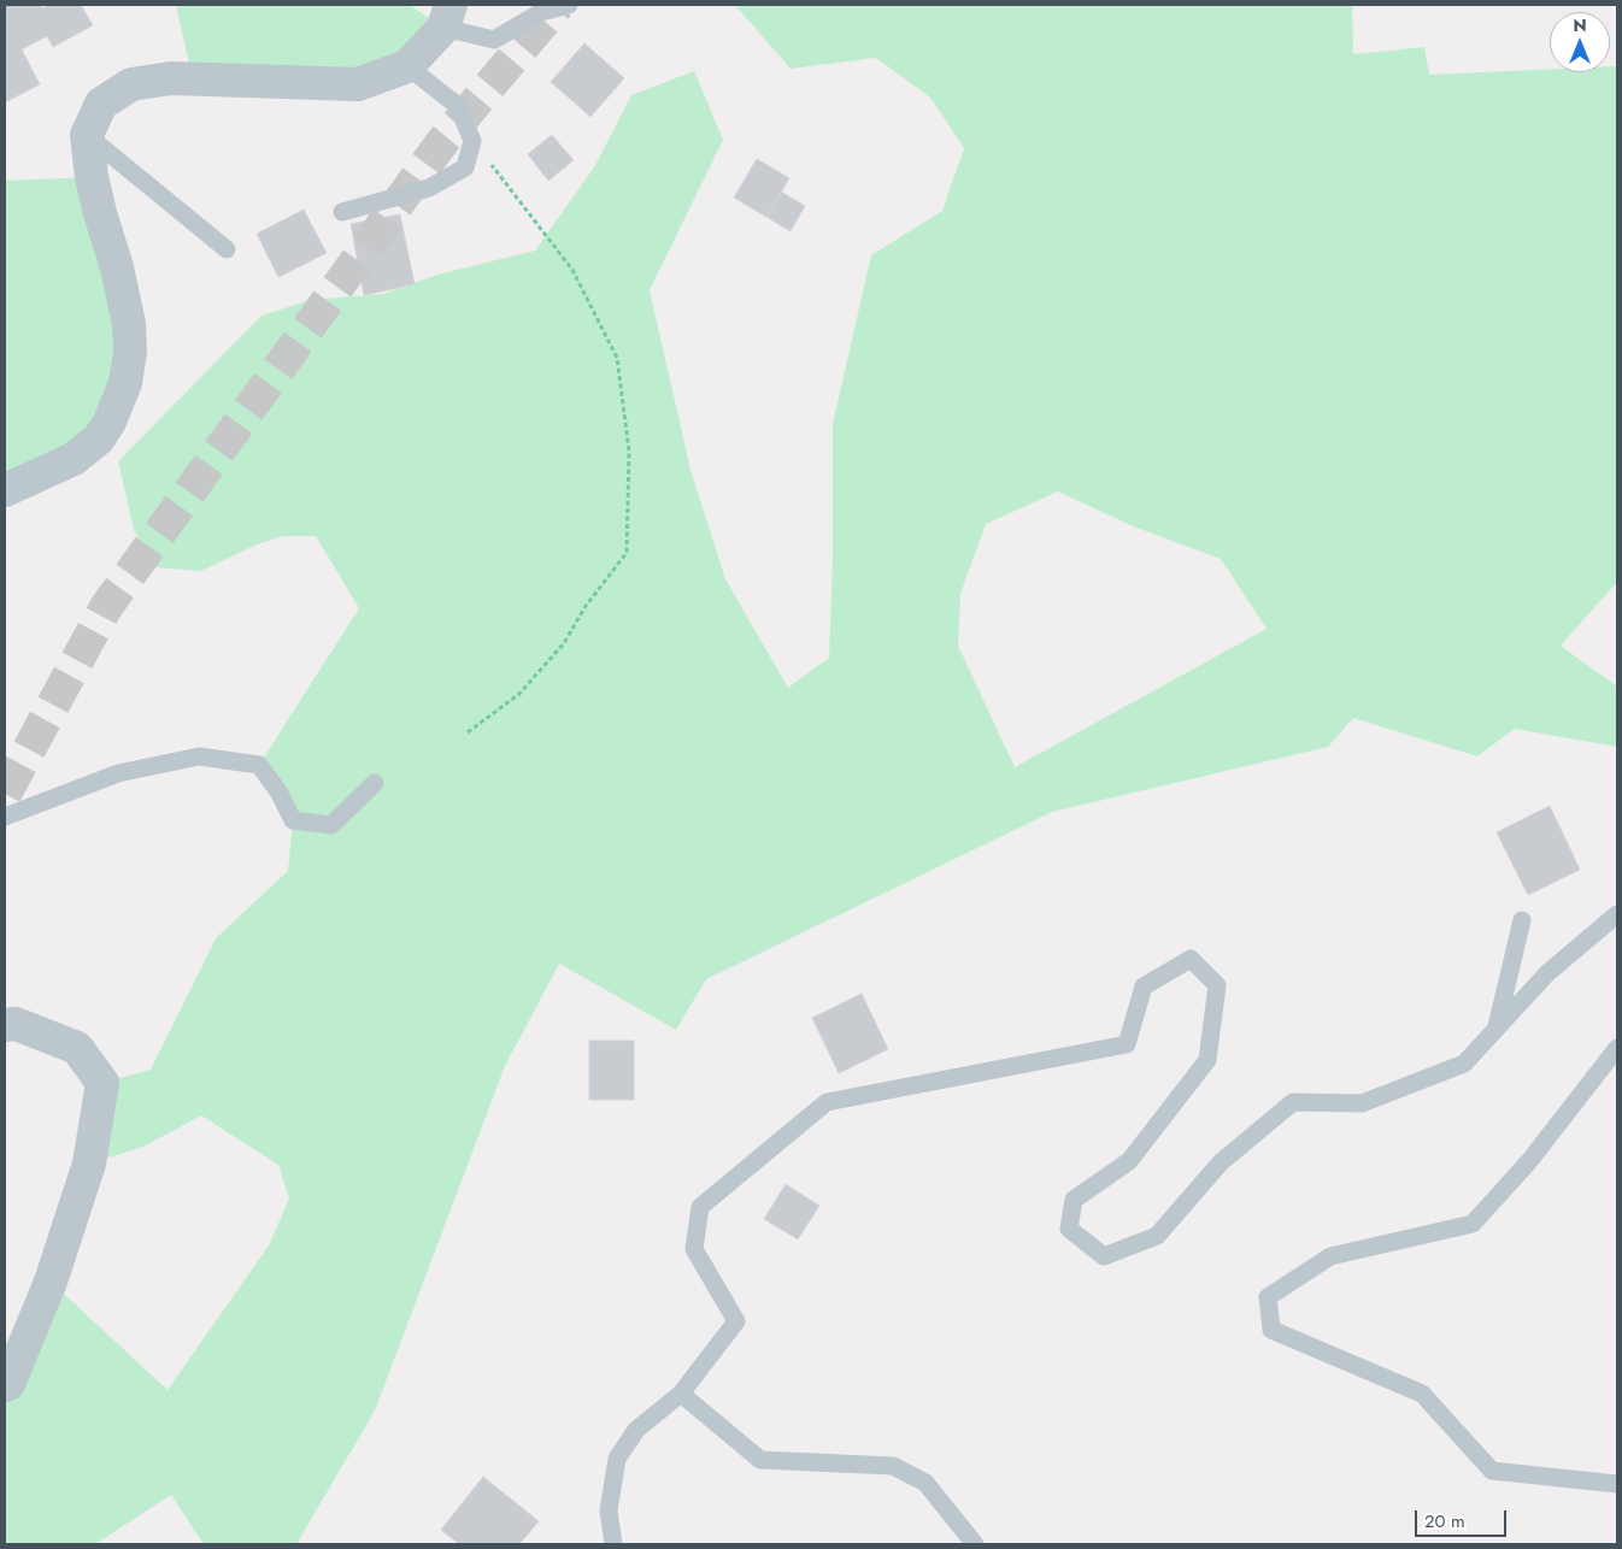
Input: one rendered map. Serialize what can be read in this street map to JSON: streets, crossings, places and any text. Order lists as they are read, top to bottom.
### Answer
{
  "scale_bar": "20 m",
  "north": "top"
}
